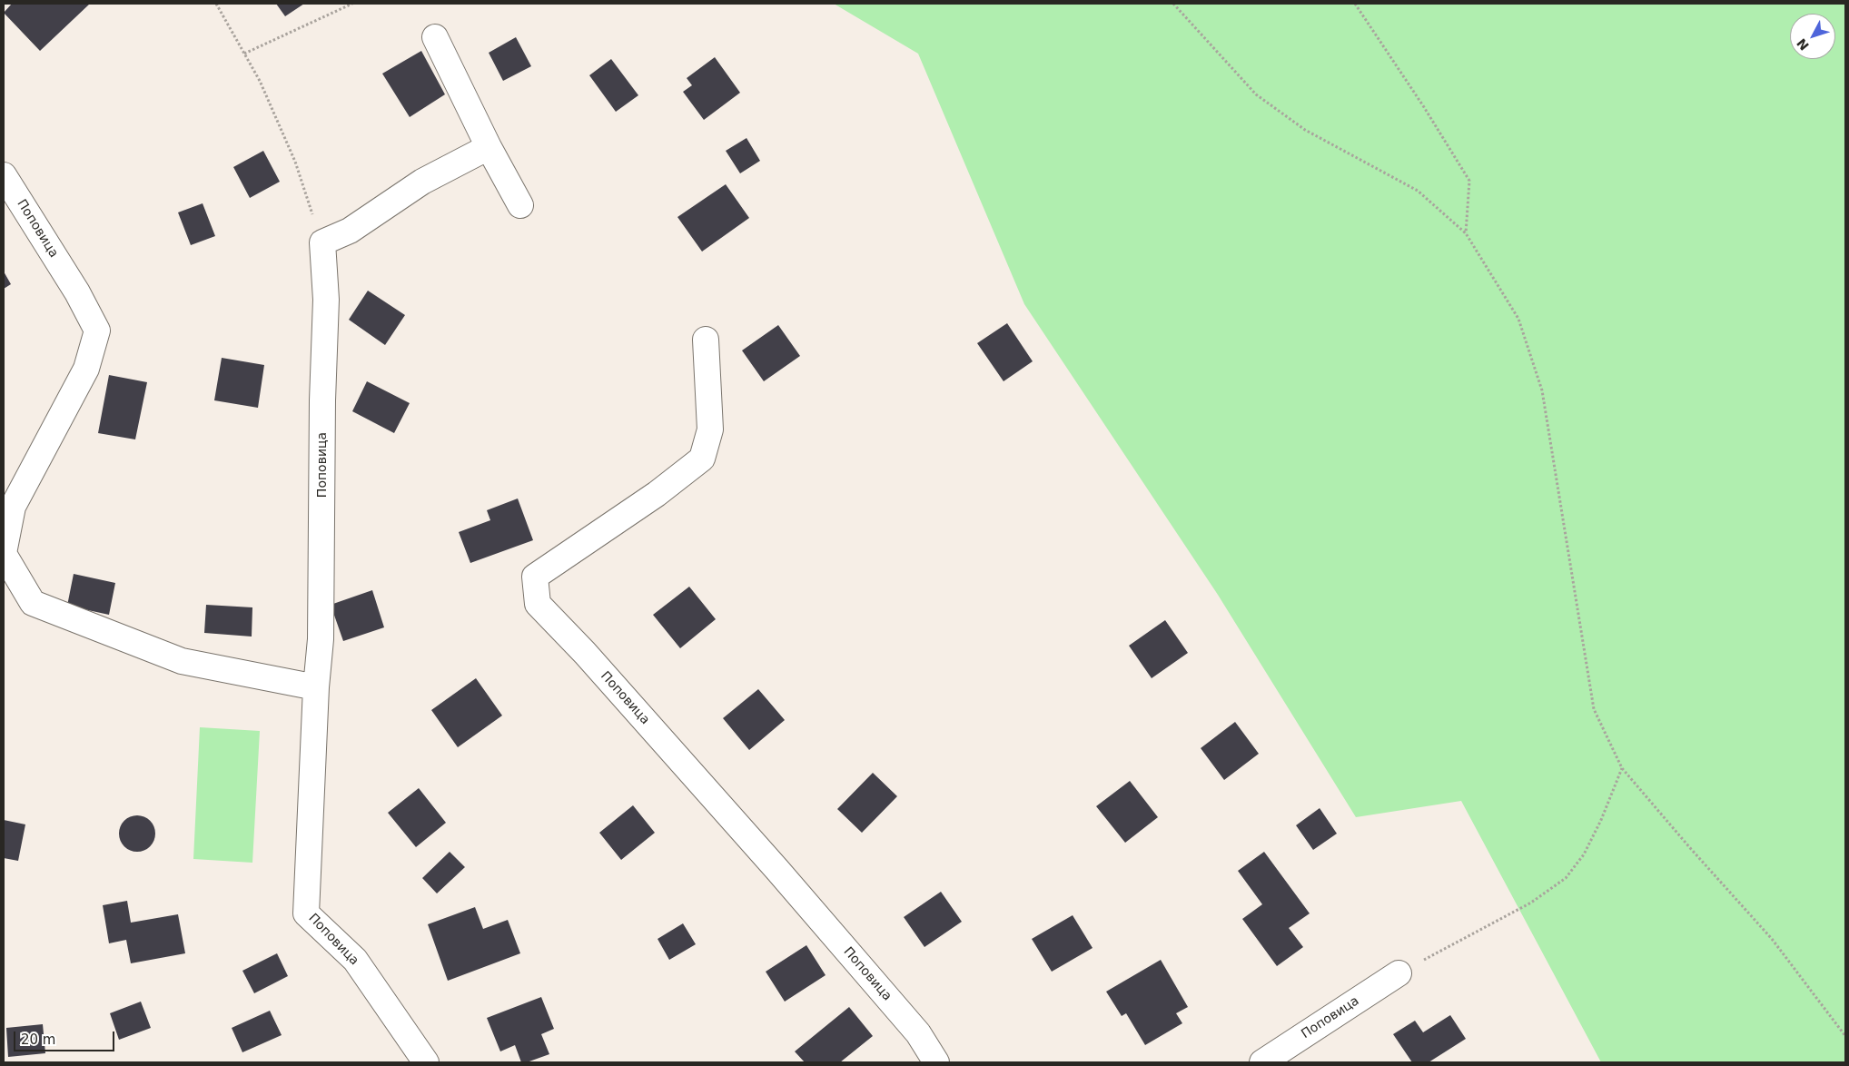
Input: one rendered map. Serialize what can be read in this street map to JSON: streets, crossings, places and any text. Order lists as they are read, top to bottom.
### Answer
{
  "streets": {
    "street": ["Поповица"]
  },
  "scale_bar": "20 m",
  "north": "bottom left"
}
